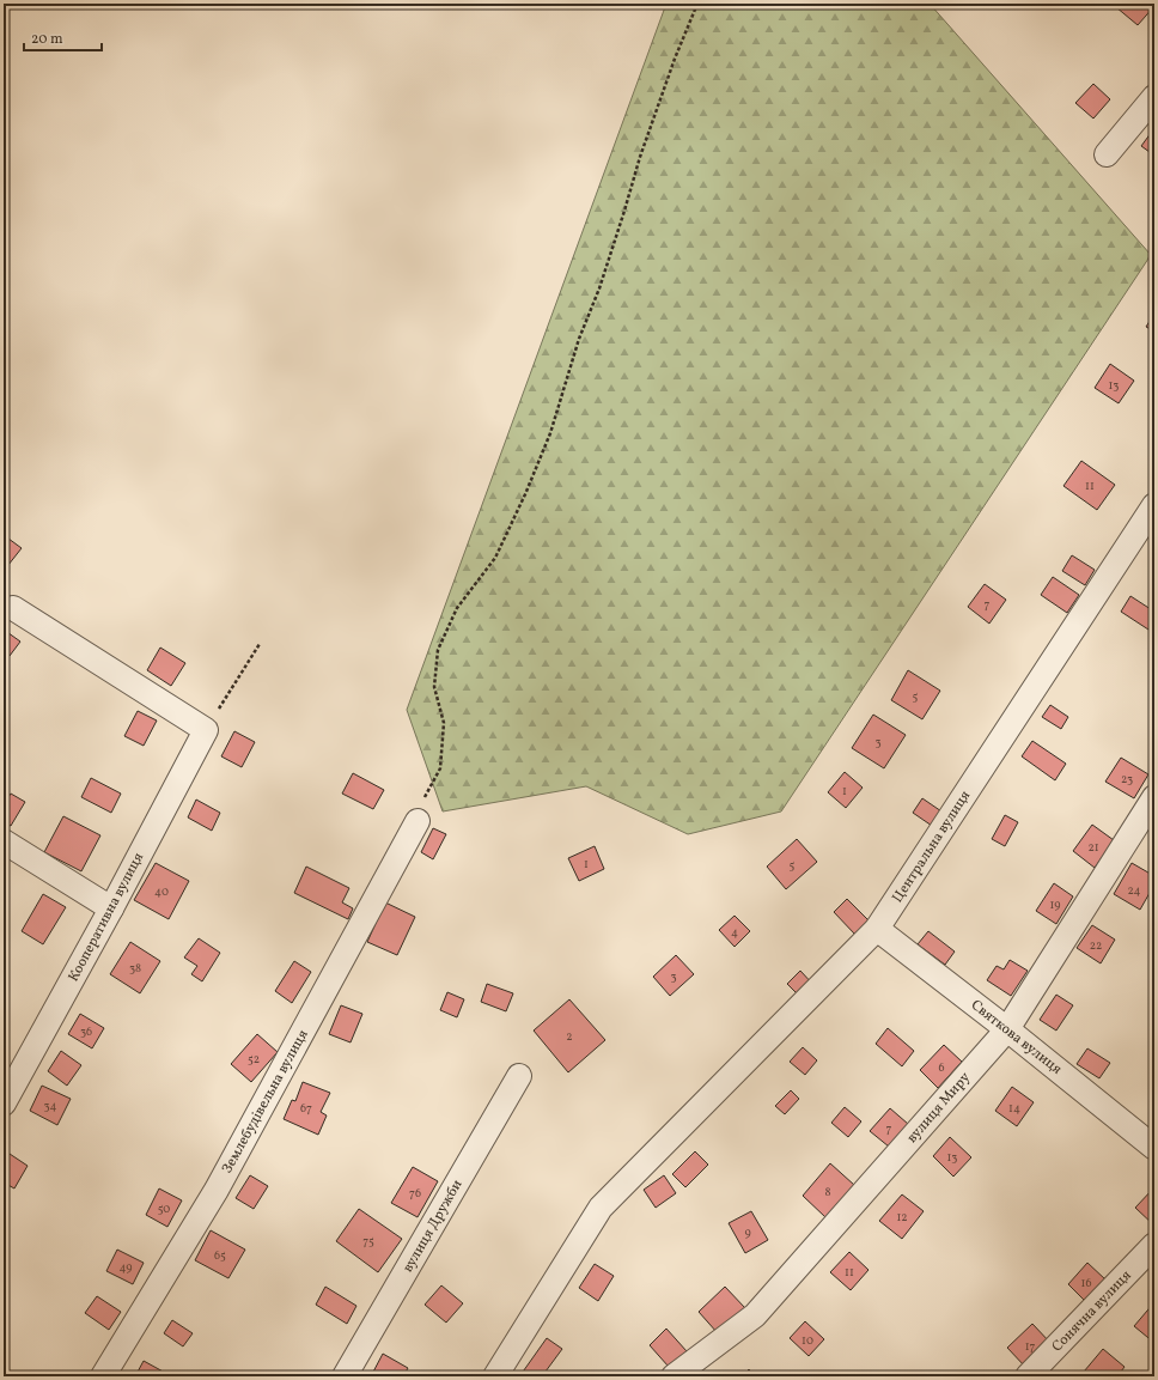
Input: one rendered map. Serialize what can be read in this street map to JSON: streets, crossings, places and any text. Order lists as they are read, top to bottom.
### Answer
{
  "streets": {
    "street": [
      "Центральна вулиця",
      "Кооперативна вулиця",
      "Святкова вулиця",
      "Землебудівельна вулиця",
      "вулиця Миру",
      "вулиця Дружби",
      "Сонячна вулиця"
    ]
  },
  "crossings": [
    ["Центральна вулиця", "Святкова вулиця"],
    ["Святкова вулиця", "вулиця Миру"]
  ],
  "house_numbers": [
    "13",
    "11",
    "7",
    "5",
    "3",
    "23",
    "1",
    "21",
    "1",
    "5",
    "24",
    "40",
    "19",
    "4",
    "22",
    "38",
    "3",
    "36",
    "2",
    "52",
    "6",
    "34",
    "67",
    "14",
    "7",
    "13",
    "8",
    "76",
    "50",
    "12",
    "9",
    "75",
    "65",
    "49",
    "11",
    "16",
    "10",
    "17"
  ],
  "scale_bar": "20 m"
}
